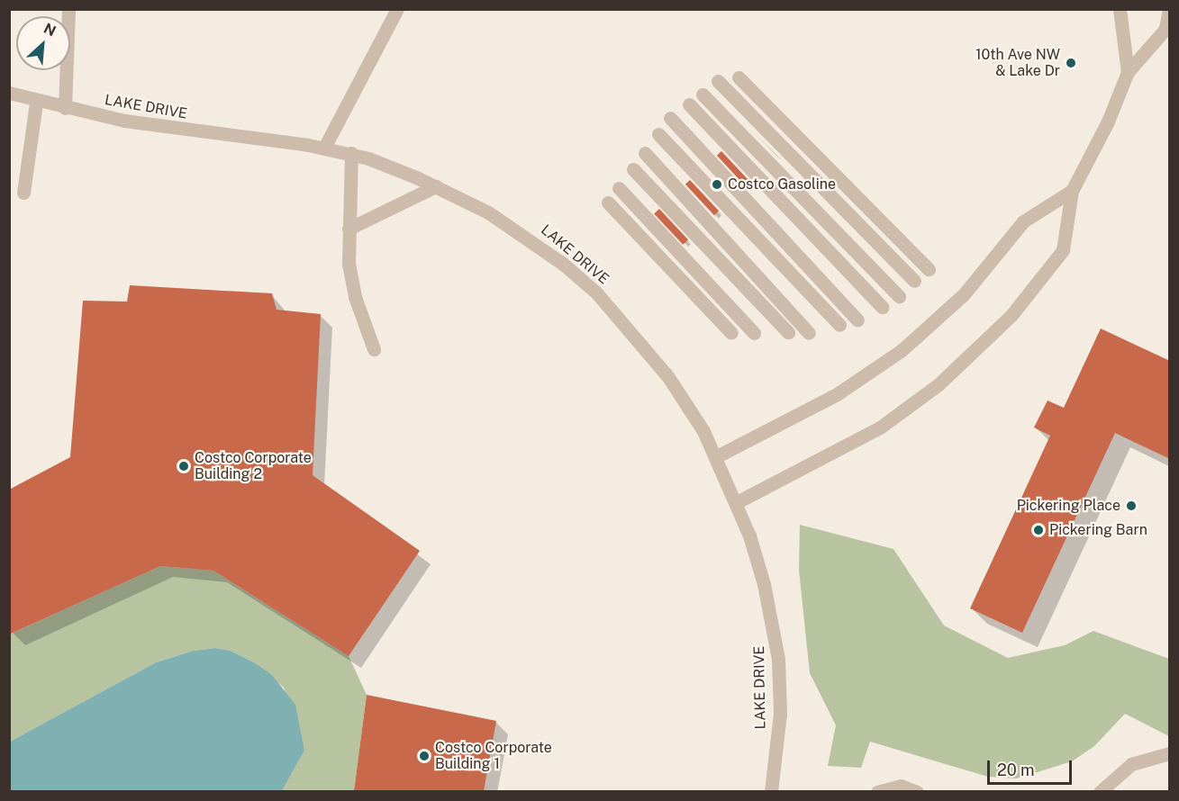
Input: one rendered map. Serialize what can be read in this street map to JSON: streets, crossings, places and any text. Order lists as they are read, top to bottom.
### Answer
{
  "streets": {
    "street": ["LAKE DRIVE"]
  },
  "places": [
    "10th Ave NW & Lake Dr",
    "Costco Gasoline",
    "Costco Corporate Building 2",
    "Pickering Place",
    "Pickering Barn",
    "Costco Corporate Building 1"
  ],
  "scale_bar": "20 m",
  "north": "top right"
}
